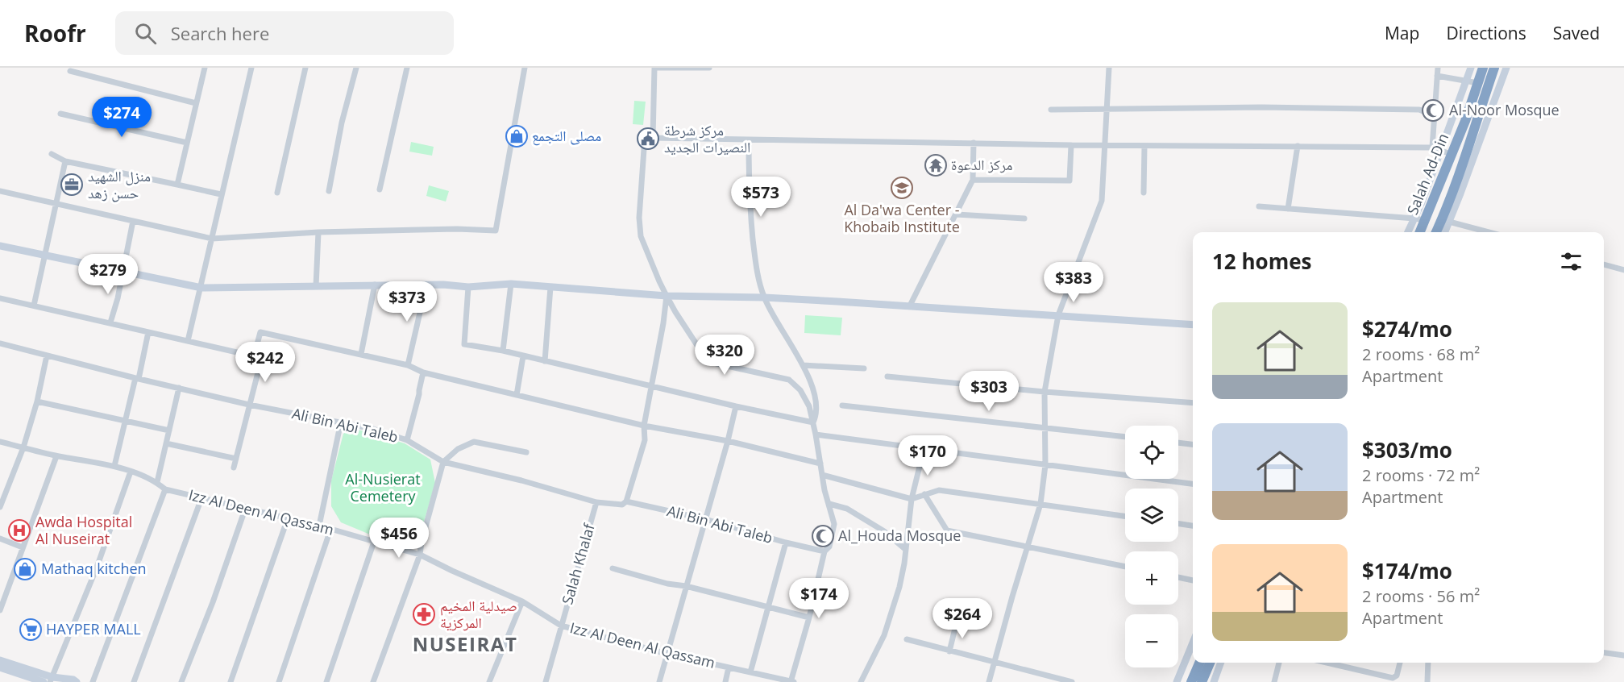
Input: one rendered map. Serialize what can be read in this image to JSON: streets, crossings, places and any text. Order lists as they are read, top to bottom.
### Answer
{
  "streets": {
    "highway": ["Salah Ad-Din"],
    "street": ["Ali Bin Abi Taleb", "Izz Al Deen Al Qassam", "Salah Khalaf"]
  },
  "crossings": [
    ["Ali Bin Abi Taleb", "Salah Khalaf"],
    ["Izz Al Deen Al Qassam", "Salah Khalaf"]
  ],
  "districts": ["NUSEIRAT"],
  "parks": ["Al-Nusierat Cemetery"],
  "places": {
    "mosque": ["Al-Noor Mosque", "Al_Houda Mosque"],
    "shop": ["مصلى التجمع", "Mathaq kitchen"],
    "public building": ["مركز شرطة النصيرات الجديد"],
    "temple": ["مركز الدعوة"],
    "office": ["منزل الشهيد حسن زهد"],
    "school or university": ["Al Da'wa Center - Khobaib Institute"],
    "hospital": ["Awda Hospital Al Nuseirat"],
    "pharmacy": ["صيدلية المخيم المركزية"],
    "supermarket": ["HAYPER MALL"]
  },
  "page": {
    "header": "Roofr",
    "search": "Search here",
    "nav": ["Map", "Directions", "Saved"],
    "price": [
      "$274",
      "$573",
      "$279",
      "$383",
      "$373",
      "$320",
      "$242",
      "$303",
      "$170",
      "$456",
      "$174",
      "$264"
    ],
    "heading": "12 homes",
    "list": [
      {
        "name": "$274/mo",
        "note": "2 rooms · 68 m² · Apartment"
      },
      {
        "name": "$303/mo",
        "note": "2 rooms · 72 m² · Apartment"
      },
      {
        "name": "$174/mo",
        "note": "2 rooms · 56 m² · Apartment"
      }
    ],
    "map_buttons": ["+", "−"]
  }
}
